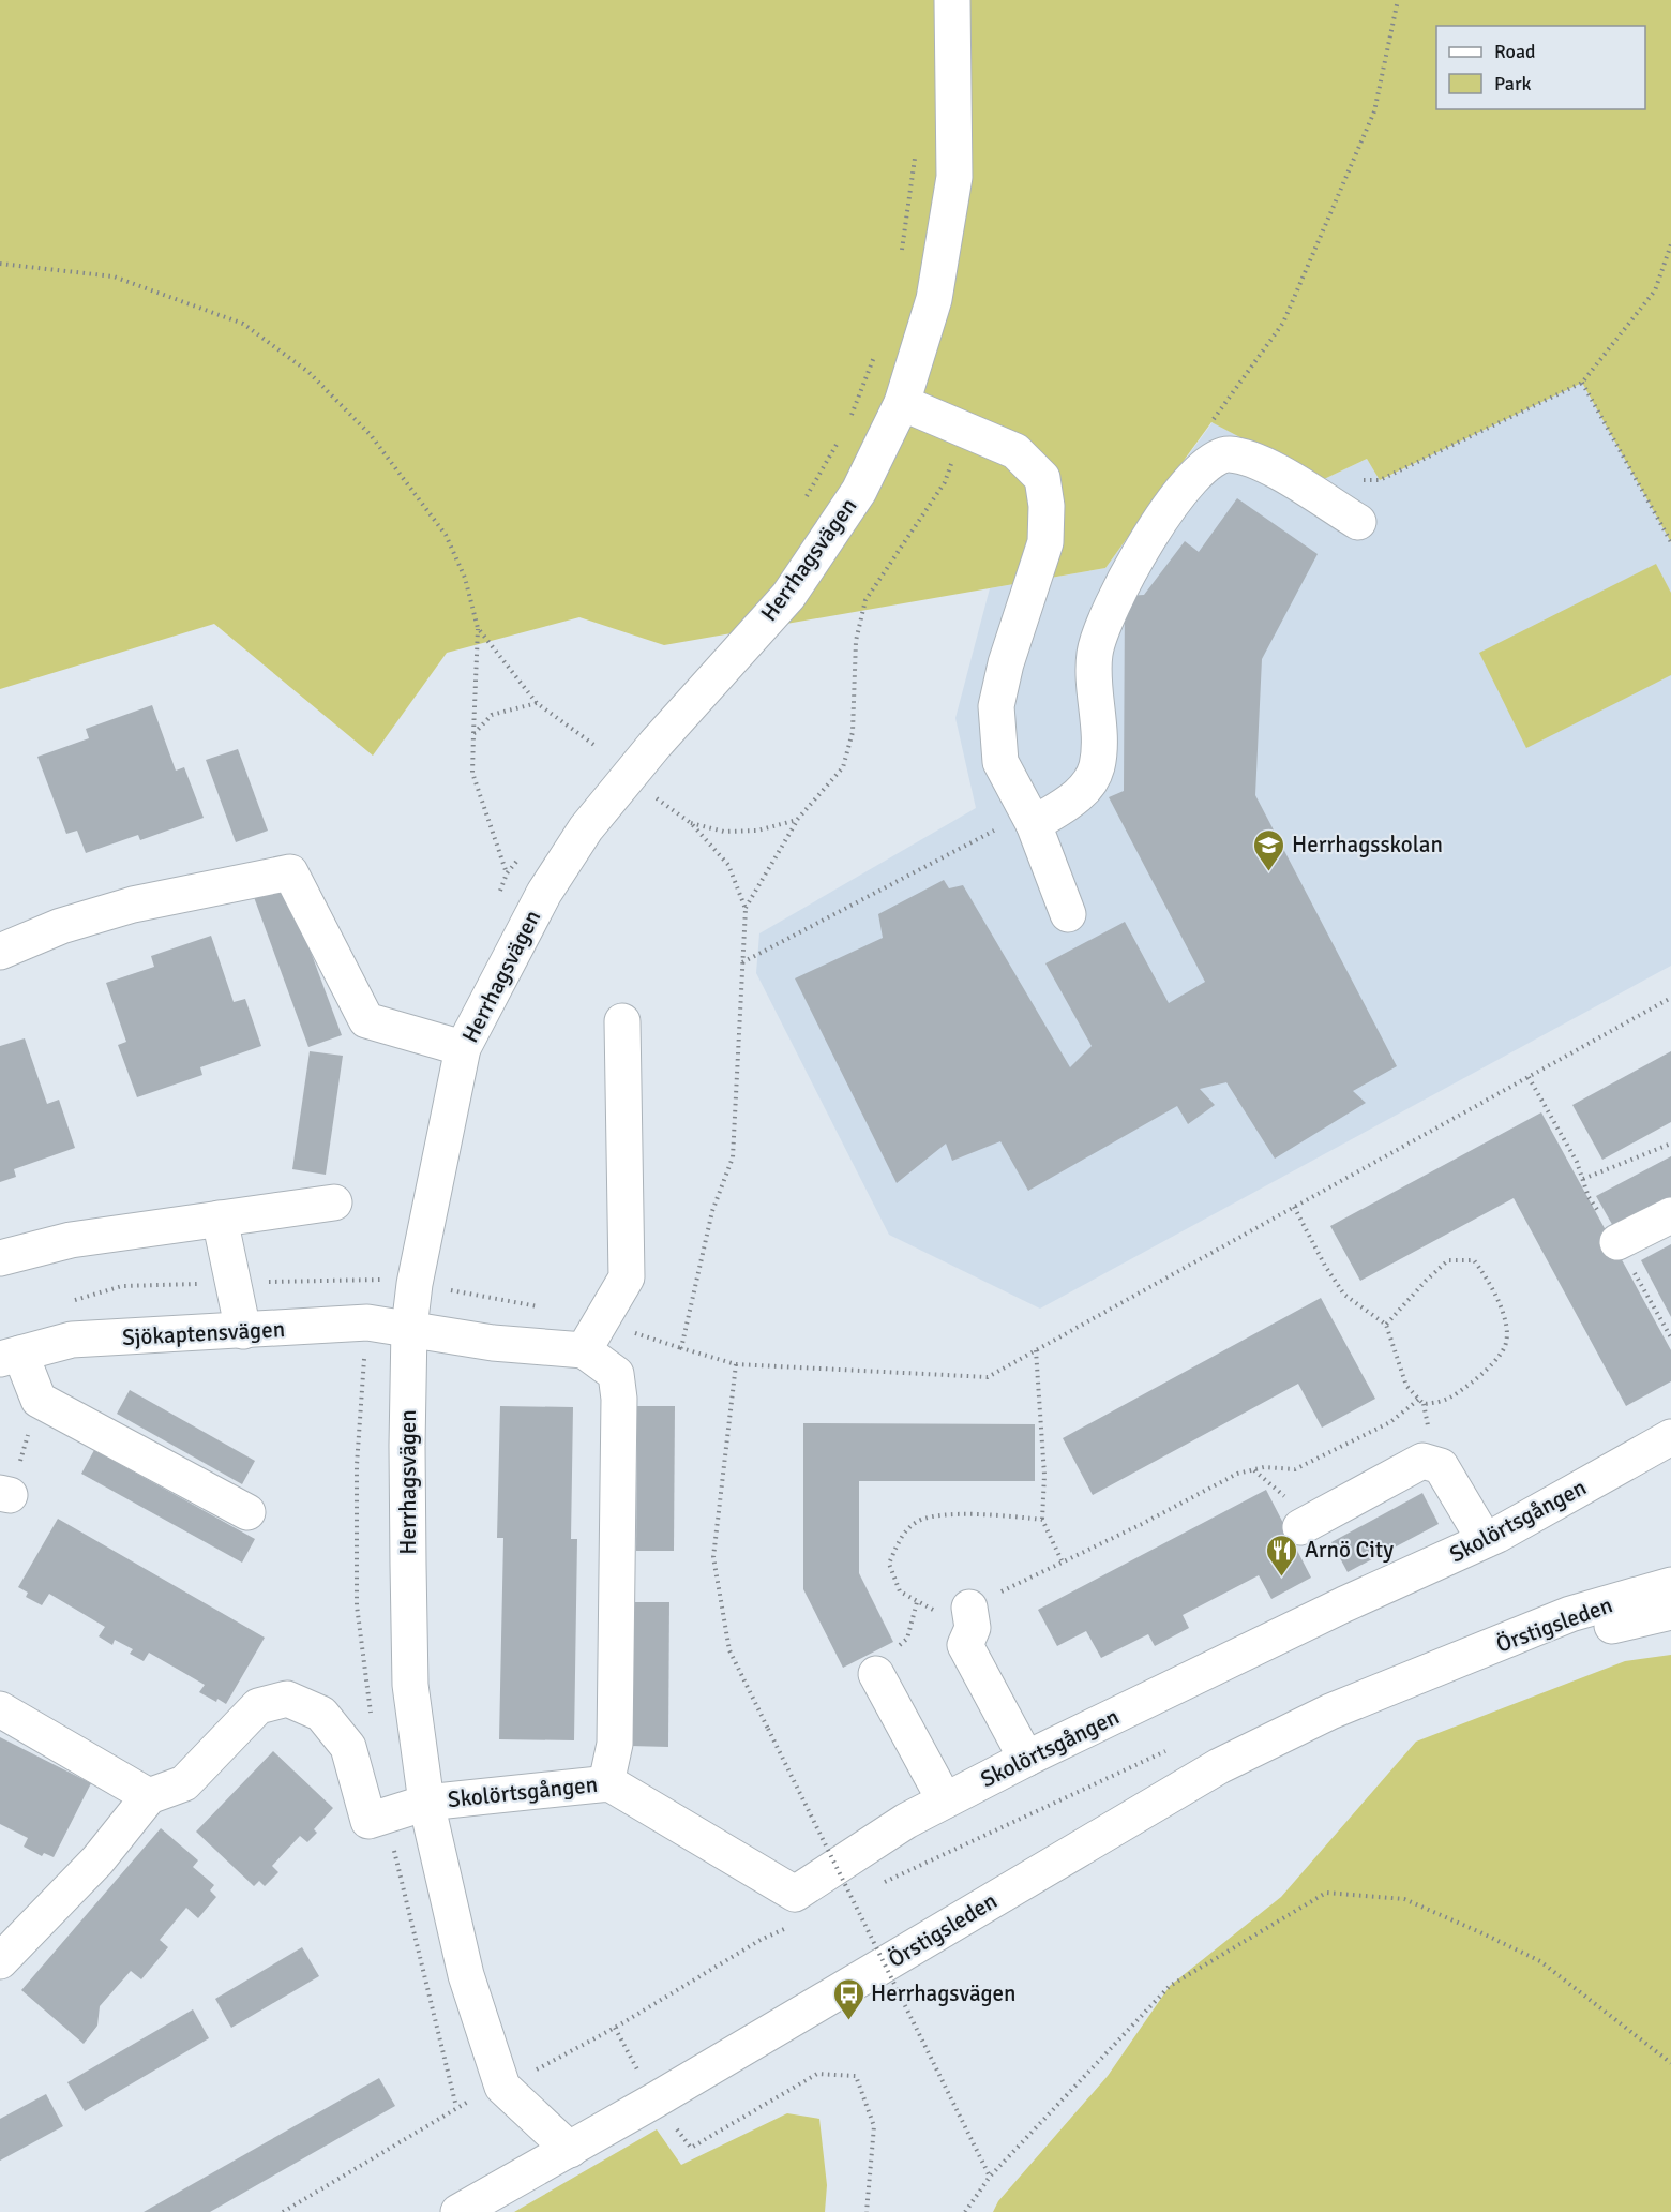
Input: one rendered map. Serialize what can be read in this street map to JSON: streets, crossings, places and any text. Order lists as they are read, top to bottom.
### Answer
{
  "streets": {
    "street": [
      "Herrhagsvägen",
      "Sjökaptensvägen",
      "Skolörtsgången",
      "Örstigsleden"
    ]
  },
  "crossings": [
    ["Herrhagsvägen", "Sjökaptensvägen"],
    ["Herrhagsvägen", "Skolörtsgången"],
    ["Herrhagsvägen", "Örstigsleden"]
  ],
  "places": {
    "school or university": ["Herrhagsskolan"],
    "restaurant": ["Arnö City"],
    "bus stop": ["Herrhagsvägen"]
  },
  "legend": ["Road", "Park"]
}
